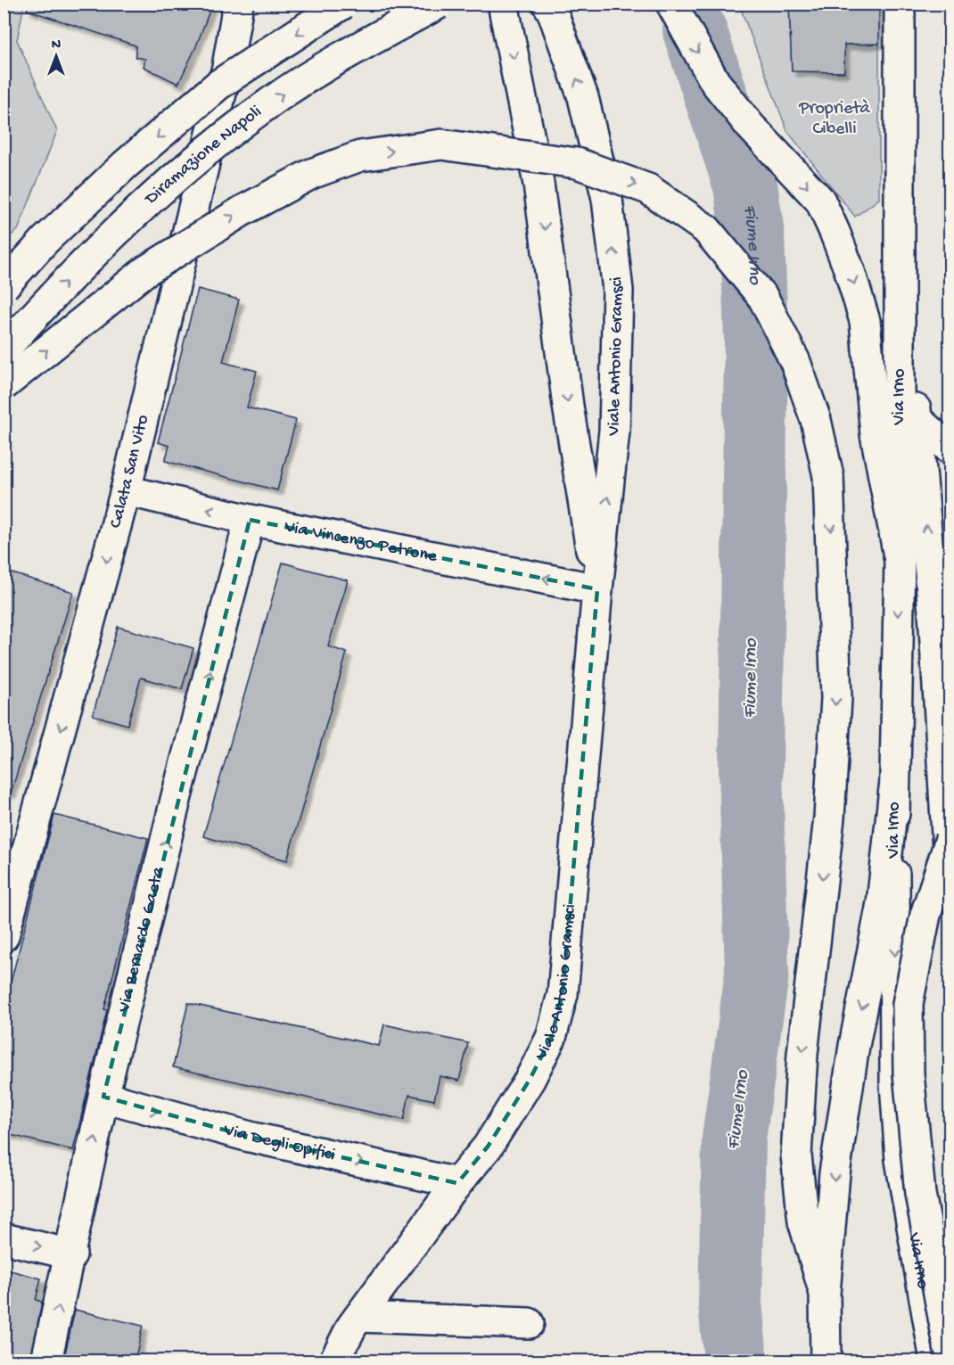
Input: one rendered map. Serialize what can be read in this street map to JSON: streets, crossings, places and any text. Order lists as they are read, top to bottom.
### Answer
{
  "streets": {
    "main road": [
      "Diramazione Napoli",
      "Viale Antonio Gramsci",
      "Via Irno",
      "Calata San Vito",
      "Via Vincenzo Petrone",
      "Via Bernardo Gaeta",
      "Via Degli Opifici"
    ]
  },
  "crossings": [
    ["Viale Antonio Gramsci", "Via Vincenzo Petrone"],
    ["Viale Antonio Gramsci", "Via Degli Opifici"],
    ["Calata San Vito", "Via Vincenzo Petrone"],
    ["Via Vincenzo Petrone", "Via Bernardo Gaeta"],
    ["Via Bernardo Gaeta", "Via Degli Opifici"]
  ],
  "one_way": [
    "Calata San Vito",
    "Via Vincenzo Petrone",
    "Via Bernardo Gaeta",
    "Via Degli Opifici"
  ],
  "water": ["Fiume Irno"],
  "parks": ["Proprietà Cibelli"],
  "north": "top"
}
